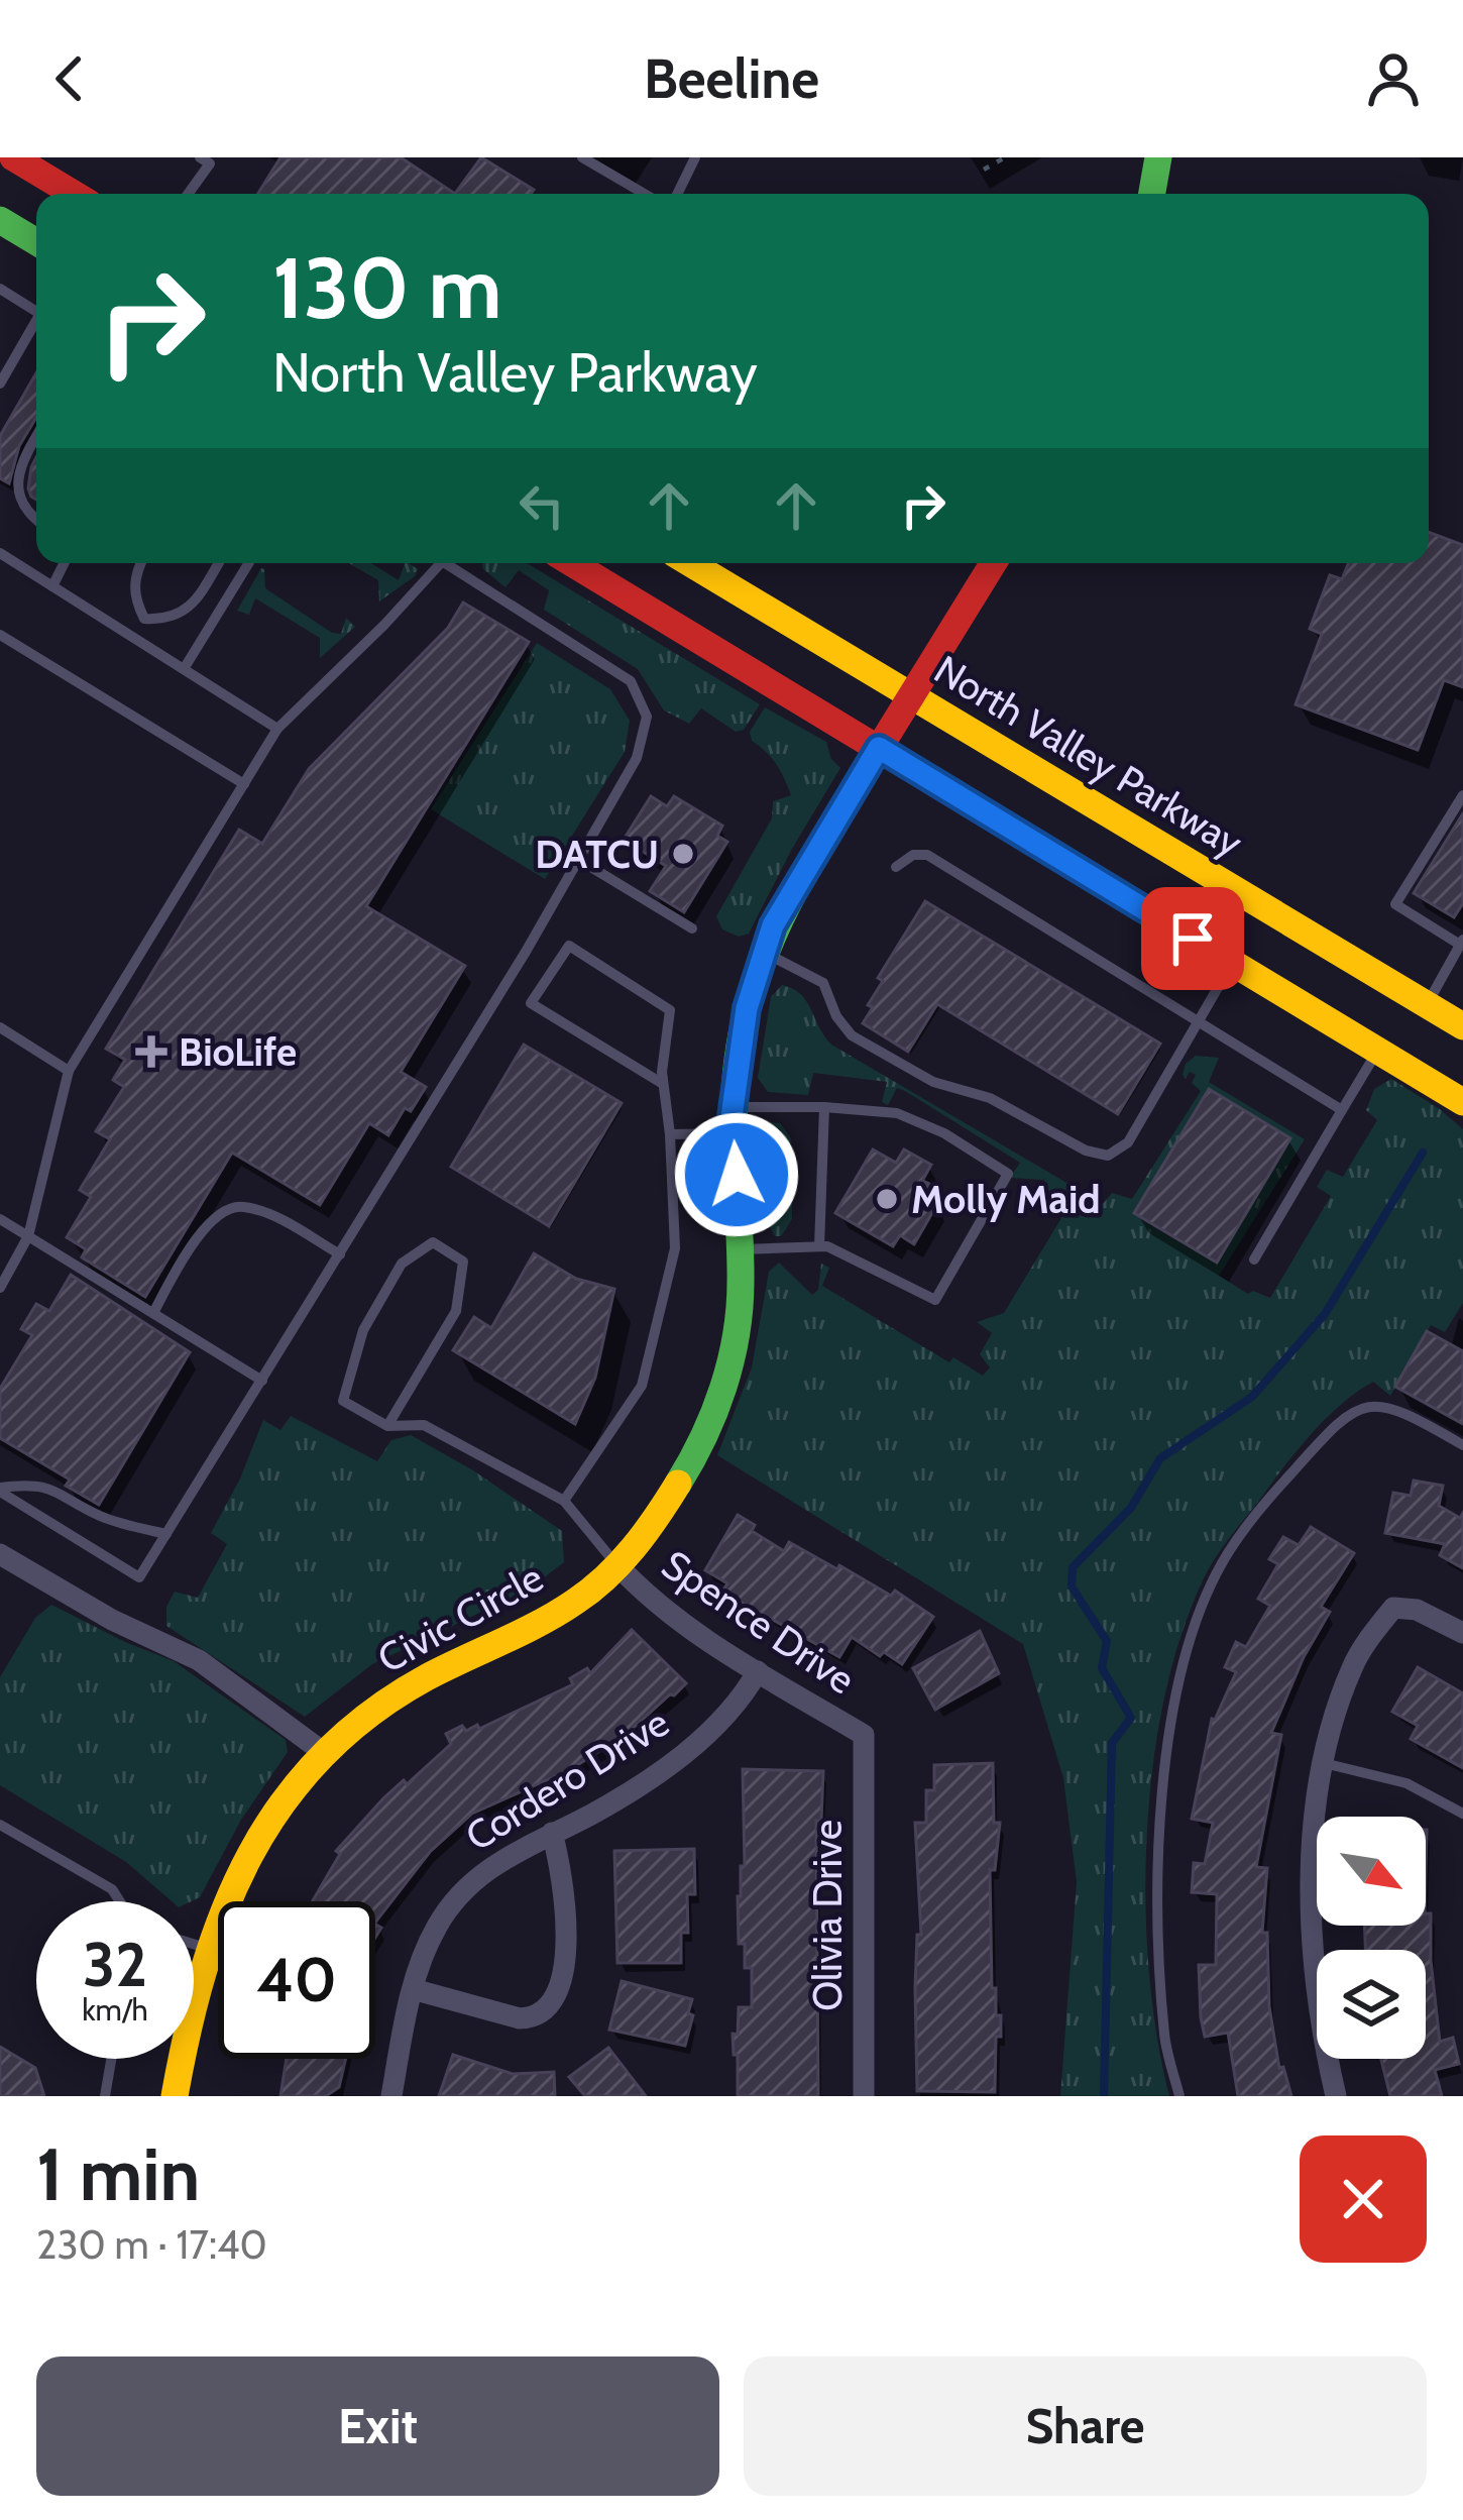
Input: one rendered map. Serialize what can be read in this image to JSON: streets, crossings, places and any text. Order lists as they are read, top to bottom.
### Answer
{
  "streets": {
    "main road": ["North Valley Parkway", "Civic Circle"],
    "street": ["Spence Drive", "Cordero Drive", "Olivia Drive"]
  },
  "crossings": [
    ["North Valley Parkway", "Civic Circle"],
    ["Civic Circle", "Spence Drive"],
    ["Spence Drive", "Cordero Drive"],
    ["Spence Drive", "Olivia Drive"]
  ],
  "places": {
    "other": ["DATCU", "Molly Maid"],
    "health": ["BioLife"]
  },
  "north": "bottom right",
  "page": {
    "header": "Beeline",
    "turn": ["130 m", "North Valley Parkway"],
    "speed": "32 km/h",
    "limit": "40",
    "heading": ["1 min", "230 m · 17:40"],
    "buttons": ["Exit", "Share"]
  }
}
